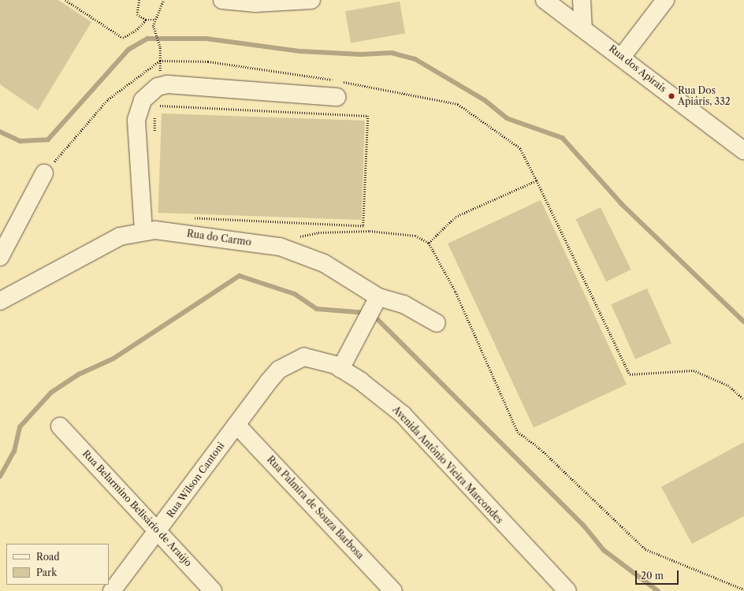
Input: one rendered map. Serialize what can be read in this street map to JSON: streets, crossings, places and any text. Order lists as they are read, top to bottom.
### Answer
{
  "streets": {
    "street": [
      "Rua dos Apiraís",
      "Rua do Carmo",
      "Avenida Antônio Vieira Marcondes",
      "Rua Wilson Cantoni",
      "Rua Palmira de Souza Barbosa",
      "Rua Belarmino Belisário de Araújo"
    ]
  },
  "crossings": [
    ["Avenida Antônio Vieira Marcondes", "Rua Wilson Cantoni"],
    ["Rua Wilson Cantoni", "Rua Palmira de Souza Barbosa"],
    ["Rua Wilson Cantoni", "Rua Belarmino Belisário de Araújo"]
  ],
  "places": ["Rua Dos Apiáris, 332"],
  "legend": ["Road", "Park"],
  "scale_bar": "20 m"
}
